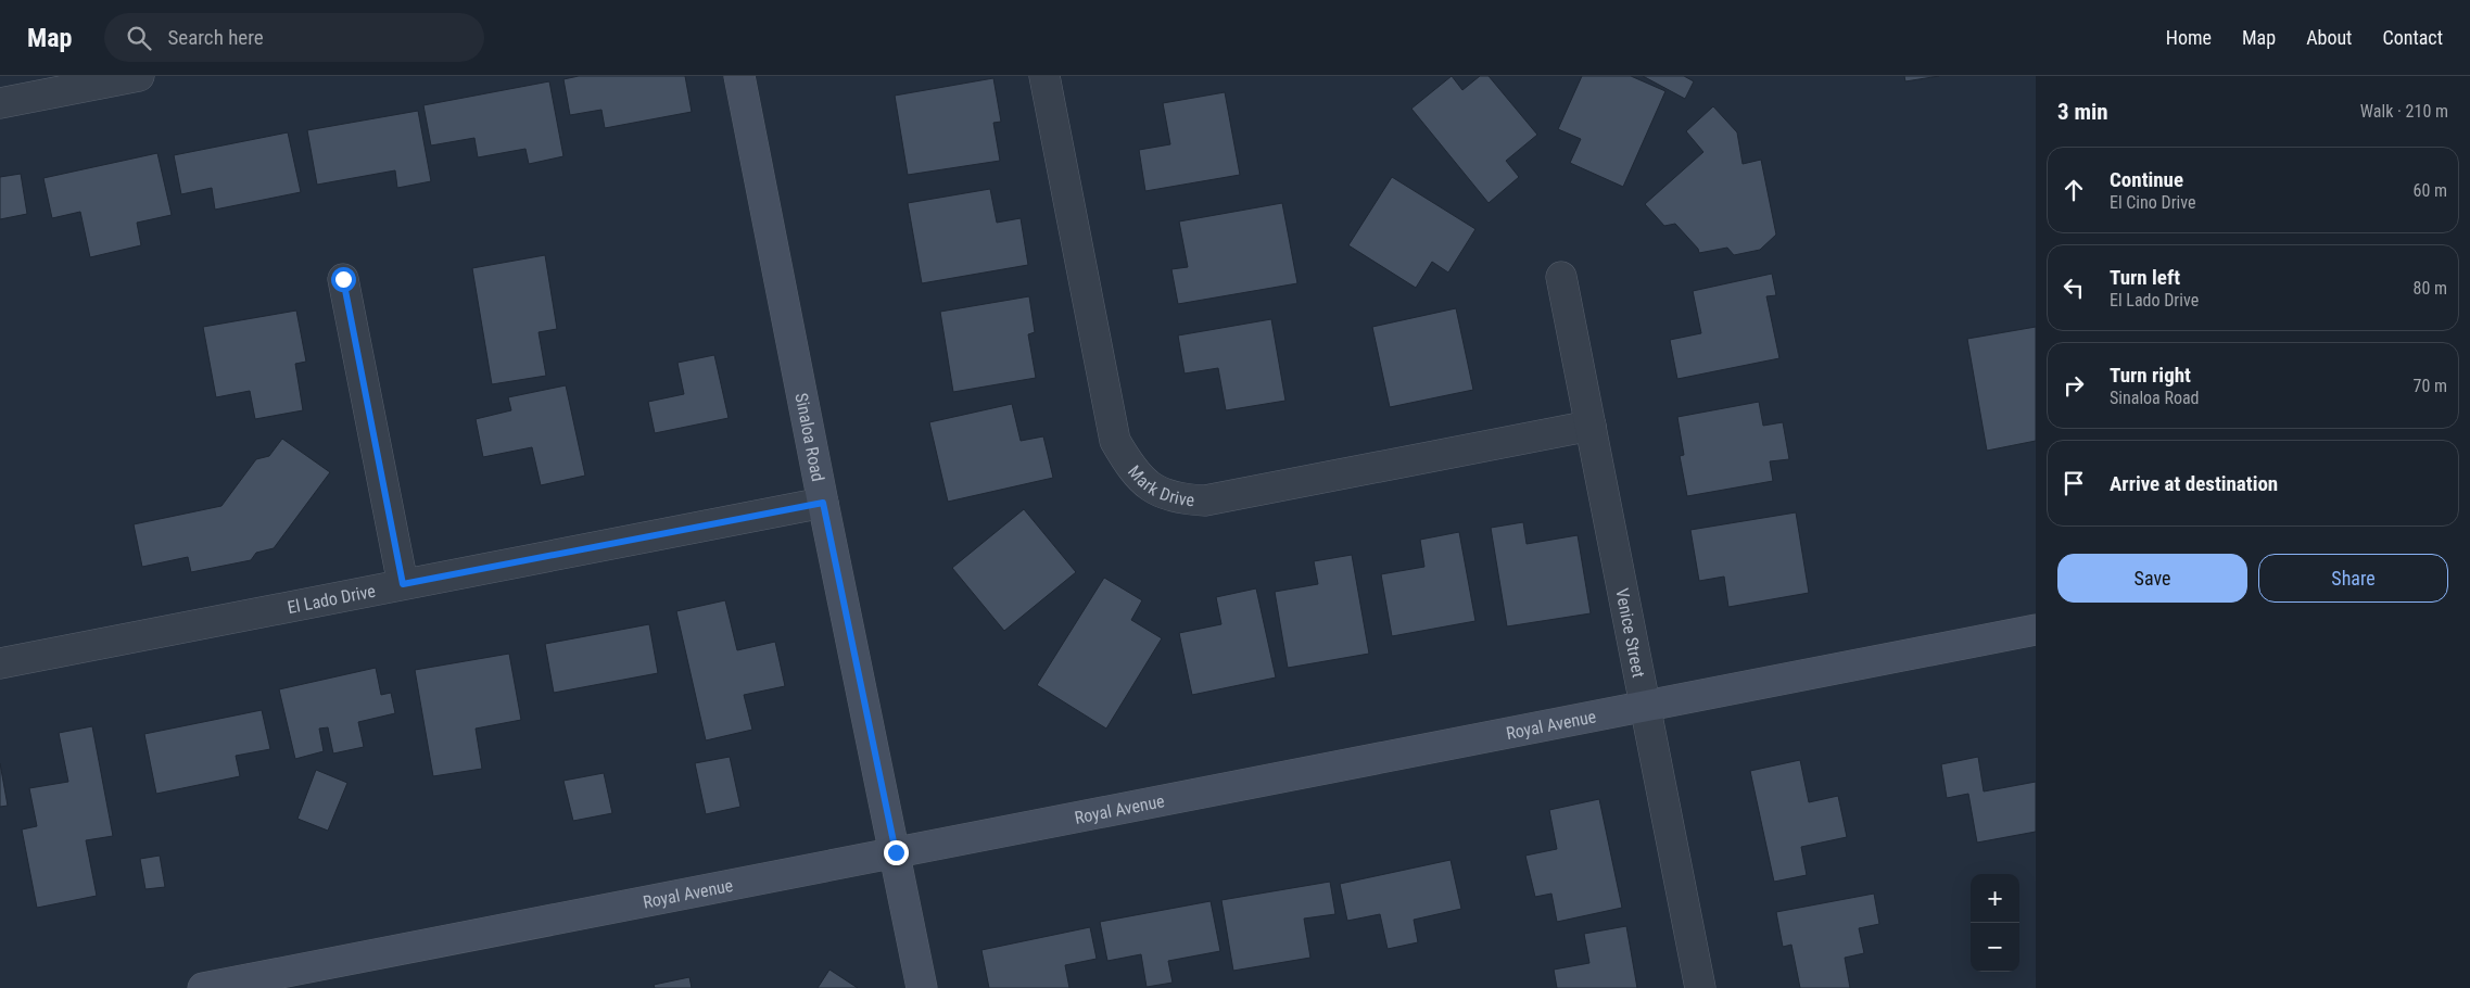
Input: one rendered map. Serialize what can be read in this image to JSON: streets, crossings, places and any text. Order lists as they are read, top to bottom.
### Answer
{
  "streets": {
    "main road": ["Sinaloa Road", "Royal Avenue"],
    "street": ["Mark Drive", "El Lado Drive", "Venice Street"]
  },
  "crossings": [
    ["Sinaloa Road", "El Lado Drive"],
    ["Sinaloa Road", "Royal Avenue"],
    ["Mark Drive", "Venice Street"],
    ["Venice Street", "Royal Avenue"]
  ],
  "page": {
    "header": "Map",
    "search": "Search here",
    "nav": [
      "Home",
      "Map",
      "About",
      "Contact"
    ],
    "heading": ["3 min", "Walk · 210 m"],
    "list": [
      ["Continue", "El Cino Drive", "60 m"],
      ["Turn left", "El Lado Drive", "80 m"],
      ["Turn right", "Sinaloa Road", "70 m"],
      "Arrive at destination"
    ],
    "buttons": ["Save", "Share"],
    "map_buttons": ["+", "−"]
  }
}
